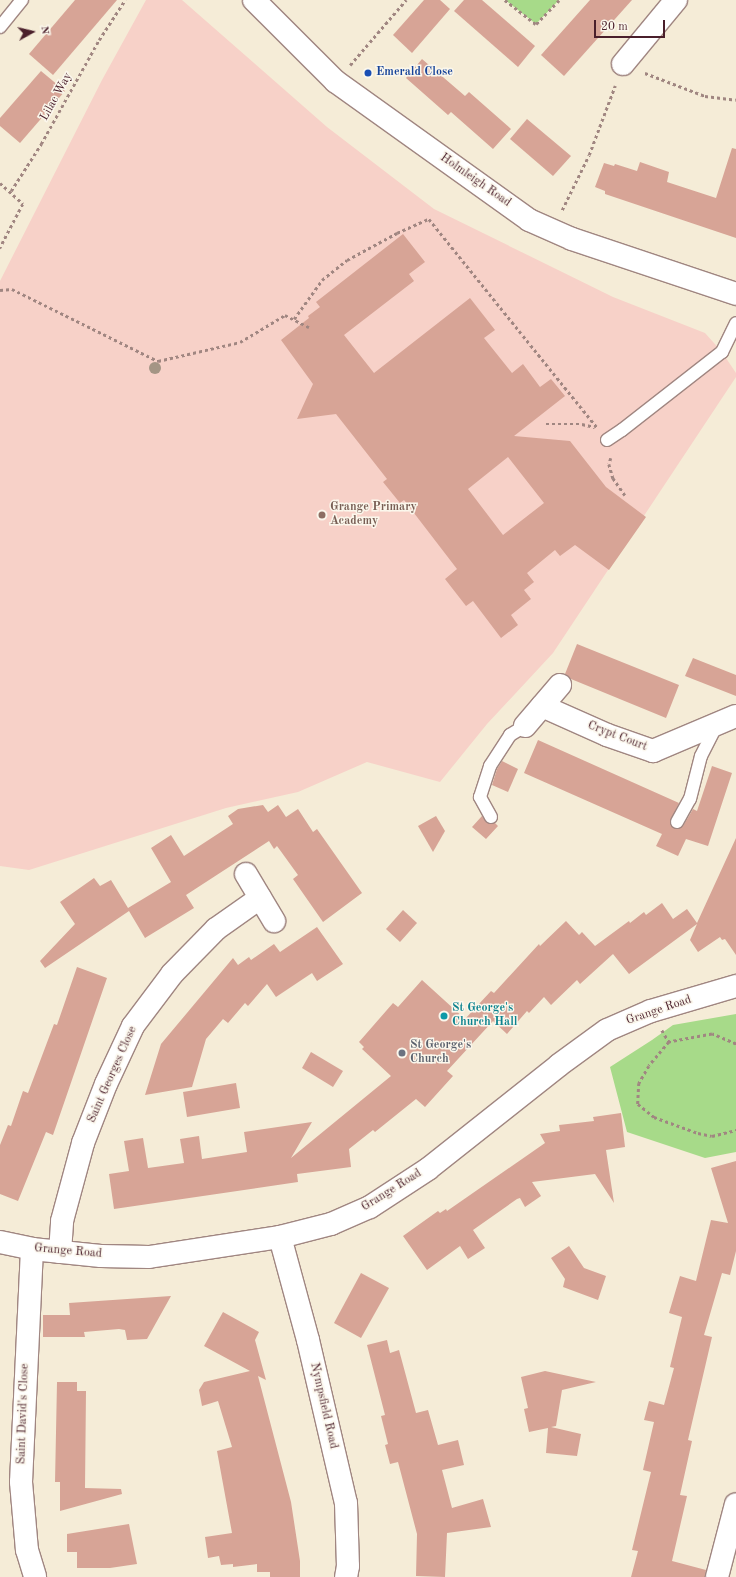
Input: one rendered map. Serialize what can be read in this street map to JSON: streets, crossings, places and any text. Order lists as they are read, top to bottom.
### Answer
{
  "streets": {
    "street": [
      "Holmleigh Road",
      "Crypt Court",
      "Grange Road",
      "Saint Georges Close",
      "Nympsfield Road",
      "Saint David's Close"
    ],
    "path": ["Lilac Way"]
  },
  "crossings": [
    ["Grange Road", "Saint Georges Close"],
    ["Grange Road", "Nympsfield Road"],
    ["Grange Road", "Saint David's Close"]
  ],
  "places": [
    "Emerald Close",
    "Grange Primary Academy",
    "St George's Church Hall",
    "St George's Church"
  ],
  "scale_bar": "20 m",
  "north": "right"
}
